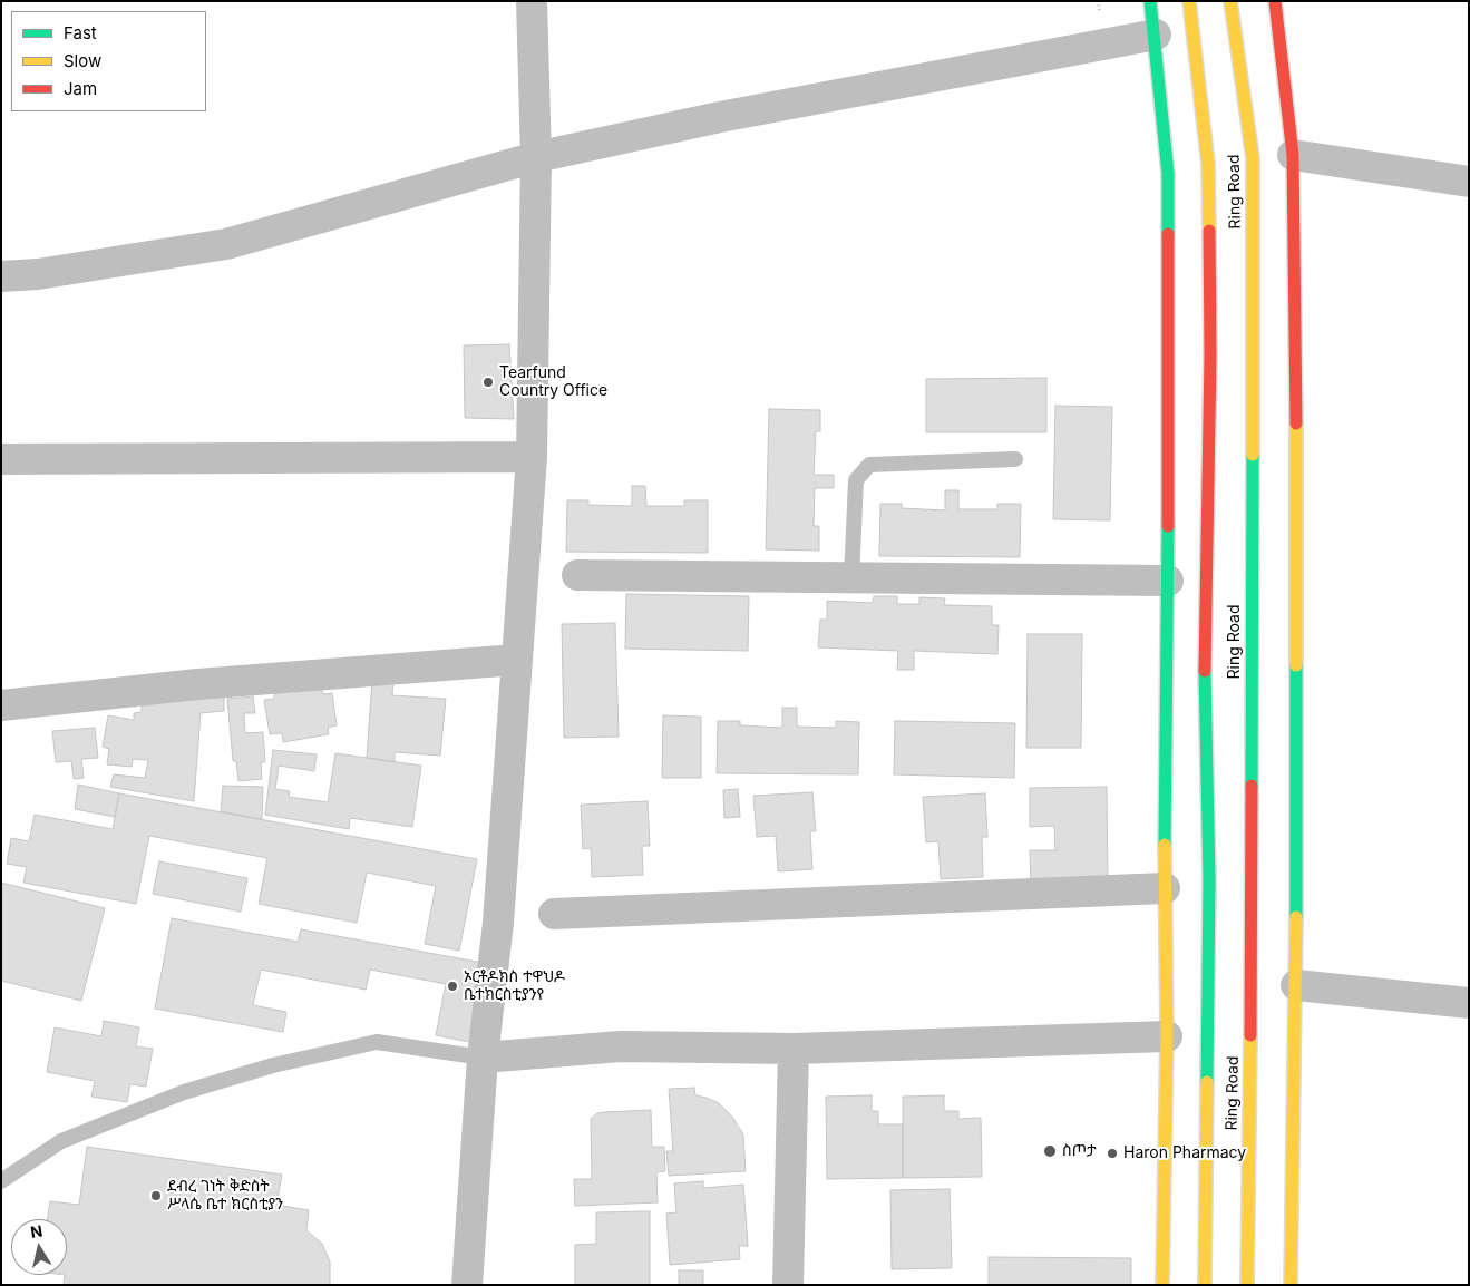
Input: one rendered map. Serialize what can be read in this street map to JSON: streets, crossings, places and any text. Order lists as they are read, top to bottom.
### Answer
{
  "streets": {
    "main road": ["Ring Road"]
  },
  "places": [
    "Tearfund Country Office",
    "ኦርቶዶክስ ተዋህዶ ቤተክርስቲያንየ",
    "ስጦታ",
    "Haron Pharmacy",
    "ደብረ ገነት ቅድስት ሥላሴ ቤተ ክርስቲያን"
  ],
  "legend": ["Fast", "Slow", "Jam"],
  "north": "top"
}
